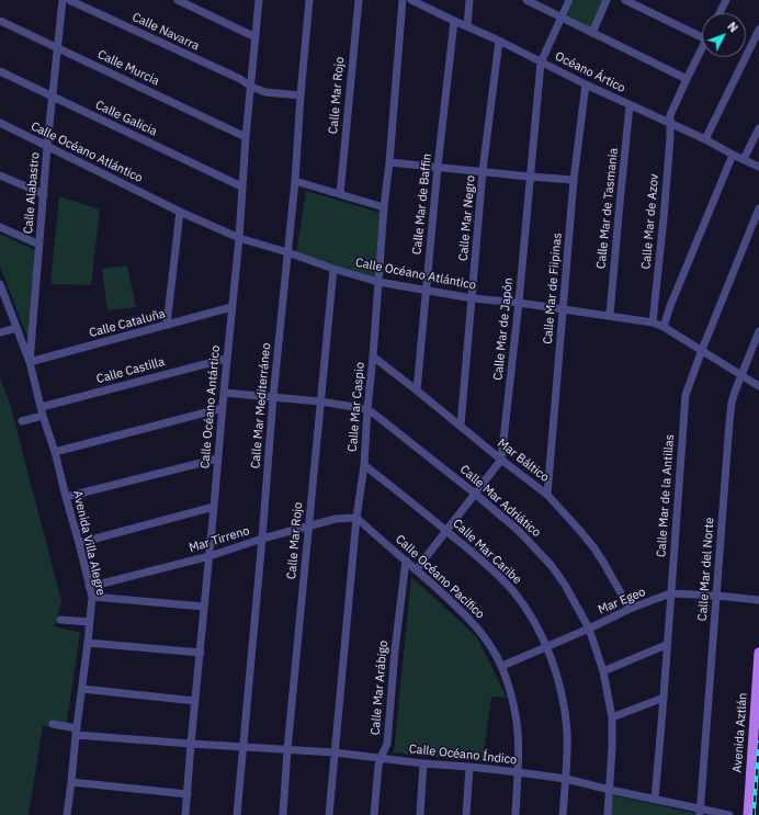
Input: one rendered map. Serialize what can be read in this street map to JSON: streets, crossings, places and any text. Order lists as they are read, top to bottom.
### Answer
{
  "streets": {
    "main road": ["Avenida Aztlán"],
    "street": [
      "Calle Navarra",
      "Calle Murcia",
      "Océano Ártico",
      "Calle Mar Rojo",
      "Calle Galicia",
      "Calle Océano Atlántico",
      "Calle Alabastro",
      "Calle Mar de Baffin",
      "Calle Mar de Tasmania",
      "Calle Mar Negro",
      "Calle Mar de Azov",
      "Calle Mar de Fiipinas",
      "Calle Cataluña",
      "Calle Mar de Japón",
      "Calle Castilla",
      "Calle Mar Mediterráneo",
      "Calle Océano Antártico",
      "Calle Mar Caspio",
      "Mar Báltico",
      "Calle Mar de la Antillas",
      "Calle Mar Adriático",
      "Mar Tirreno",
      "Avenida Villa Alegre",
      "Calle Mar Caribe",
      "Calle Mar del Norte",
      "Calle Océano Pacífico",
      "Mar Egeo",
      "Calle Mar Arábigo",
      "Calle Océano Índico"
    ]
  },
  "crossings": [
    ["Calle Navarra", "Calle Mar Mediterráneo"],
    ["Calle Navarra", "Calle Océano Antártico"],
    ["Calle Murcia", "Calle Alabastro"],
    ["Calle Murcia", "Calle Océano Antártico"],
    ["Océano Ártico", "Calle Mar de Baffin"],
    ["Océano Ártico", "Calle Mar de Tasmania"],
    ["Océano Ártico", "Calle Mar Negro"],
    ["Océano Ártico", "Calle Mar de Azov"],
    ["Océano Ártico", "Calle Mar de Fiipinas"],
    ["Océano Ártico", "Calle Mar de Japón"],
    ["Calle Mar Rojo", "Calle Océano Atlántico"],
    ["Calle Mar Rojo", "Mar Tirreno"],
    ["Calle Mar Rojo", "Calle Océano Índico"],
    ["Calle Galicia", "Calle Alabastro"],
    ["Calle Galicia", "Calle Océano Antártico"],
    ["Calle Océano Atlántico", "Calle Alabastro"],
    ["Calle Océano Atlántico", "Calle Mar de Baffin"],
    ["Calle Océano Atlántico", "Calle Mar de Tasmania"],
    ["Calle Océano Atlántico", "Calle Mar Negro"],
    ["Calle Océano Atlántico", "Calle Mar de Azov"],
    ["Calle Océano Atlántico", "Calle Mar de Fiipinas"],
    ["Calle Océano Atlántico", "Calle Mar de Japón"],
    ["Calle Océano Atlántico", "Calle Mar Mediterráneo"],
    ["Calle Océano Atlántico", "Calle Océano Antártico"],
    ["Calle Océano Atlántico", "Calle Mar Caspio"],
    ["Calle Océano Atlántico", "Calle Mar de la Antillas"],
    ["Calle Océano Atlántico", "Calle Mar del Norte"],
    ["Calle Alabastro", "Calle Cataluña"],
    ["Calle Alabastro", "Avenida Villa Alegre"],
    ["Calle Mar de Baffin", "Mar Báltico"],
    ["Calle Mar Negro", "Mar Báltico"],
    ["Calle Mar de Fiipinas", "Mar Báltico"],
    ["Calle Cataluña", "Calle Océano Antártico"],
    ["Calle Cataluña", "Avenida Villa Alegre"],
    ["Calle Mar de Japón", "Mar Báltico"],
    ["Calle Castilla", "Calle Océano Antártico"],
    ["Calle Castilla", "Avenida Villa Alegre"],
    ["Calle Mar Mediterráneo", "Mar Tirreno"],
    ["Calle Mar Mediterráneo", "Calle Océano Índico"],
    ["Calle Océano Antártico", "Mar Tirreno"],
    ["Calle Océano Antártico", "Calle Océano Índico"],
    ["Calle Mar Caspio", "Mar Báltico"],
    ["Calle Mar Caspio", "Calle Mar Adriático"],
    ["Calle Mar Caspio", "Mar Tirreno"],
    ["Calle Mar Caspio", "Calle Mar Caribe"],
    ["Calle Mar Caspio", "Calle Océano Pacífico"],
    ["Calle Mar Caspio", "Calle Océano Índico"],
    ["Mar Báltico", "Mar Egeo"],
    ["Calle Mar de la Antillas", "Mar Egeo"],
    ["Calle Mar de la Antillas", "Calle Océano Índico"],
    ["Calle Mar Adriático", "Mar Egeo"],
    ["Calle Mar Adriático", "Calle Océano Índico"],
    ["Mar Tirreno", "Avenida Villa Alegre"],
    ["Mar Tirreno", "Calle Océano Pacífico"],
    ["Avenida Villa Alegre", "Calle Océano Índico"],
    ["Calle Mar Caribe", "Mar Egeo"],
    ["Calle Mar Caribe", "Calle Océano Índico"],
    ["Calle Mar del Norte", "Mar Egeo"],
    ["Calle Mar del Norte", "Calle Océano Índico"],
    ["Calle Océano Pacífico", "Mar Egeo"],
    ["Calle Océano Pacífico", "Calle Mar Arábigo"],
    ["Calle Océano Pacífico", "Calle Océano Índico"],
    ["Calle Mar Arábigo", "Calle Océano Índico"]
  ],
  "north": "top right"
}
